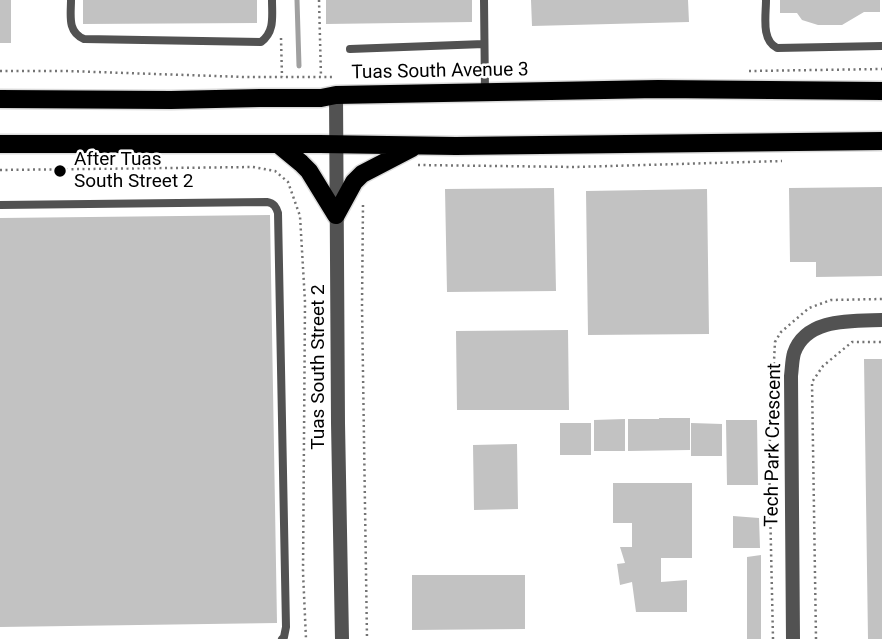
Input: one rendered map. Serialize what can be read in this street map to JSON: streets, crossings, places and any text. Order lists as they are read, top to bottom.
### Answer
{
  "streets": {
    "main road": ["Tuas South Avenue 3"],
    "street": ["Tuas South Street 2", "Tech Park Crescent"]
  },
  "crossings": [
    ["Tuas South Avenue 3", "Tuas South Street 2"]
  ],
  "places": ["After Tuas South Street 2"]
}
